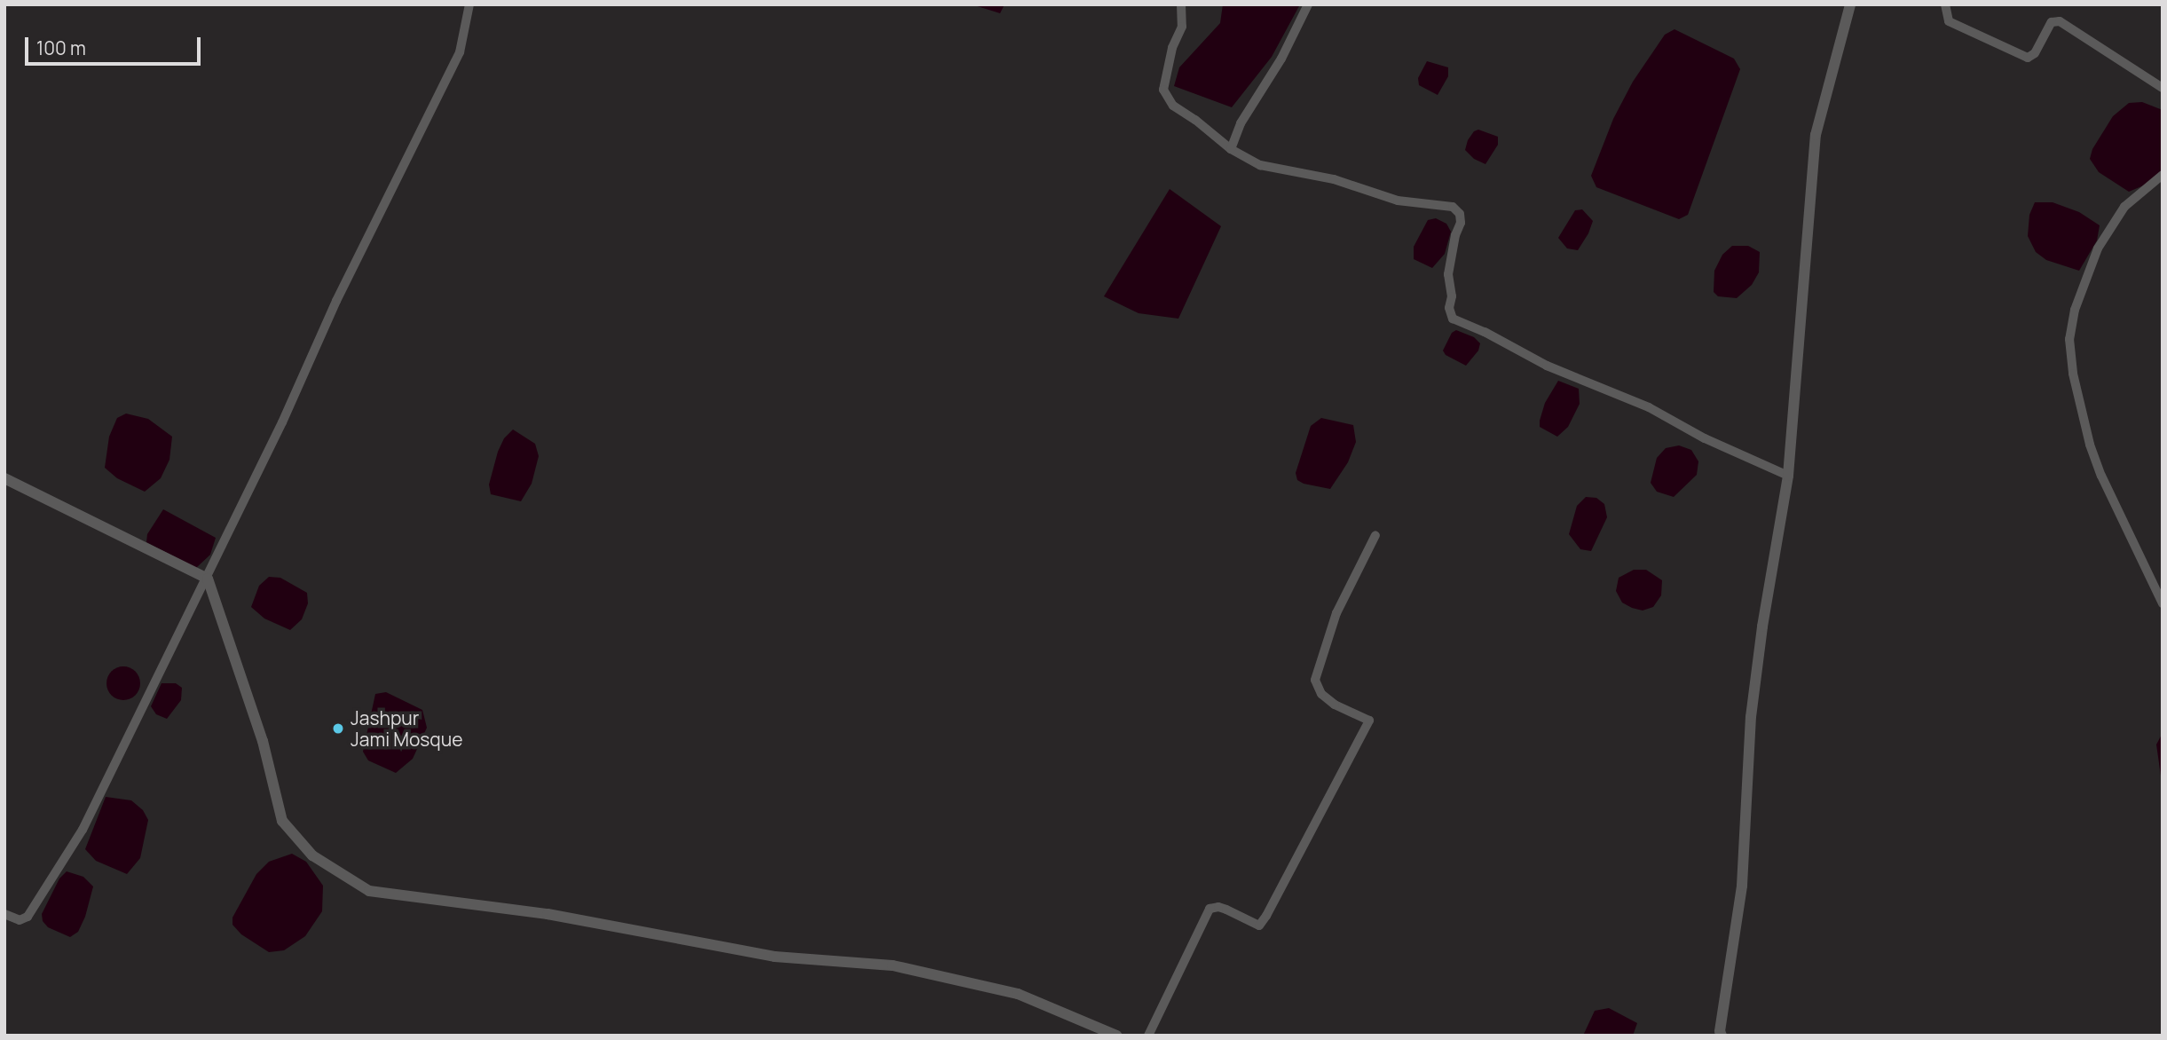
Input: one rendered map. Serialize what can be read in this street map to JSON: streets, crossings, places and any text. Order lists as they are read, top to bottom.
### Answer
{
  "places": ["Jashpur Jami Mosque"],
  "scale_bar": "100 m"
}
